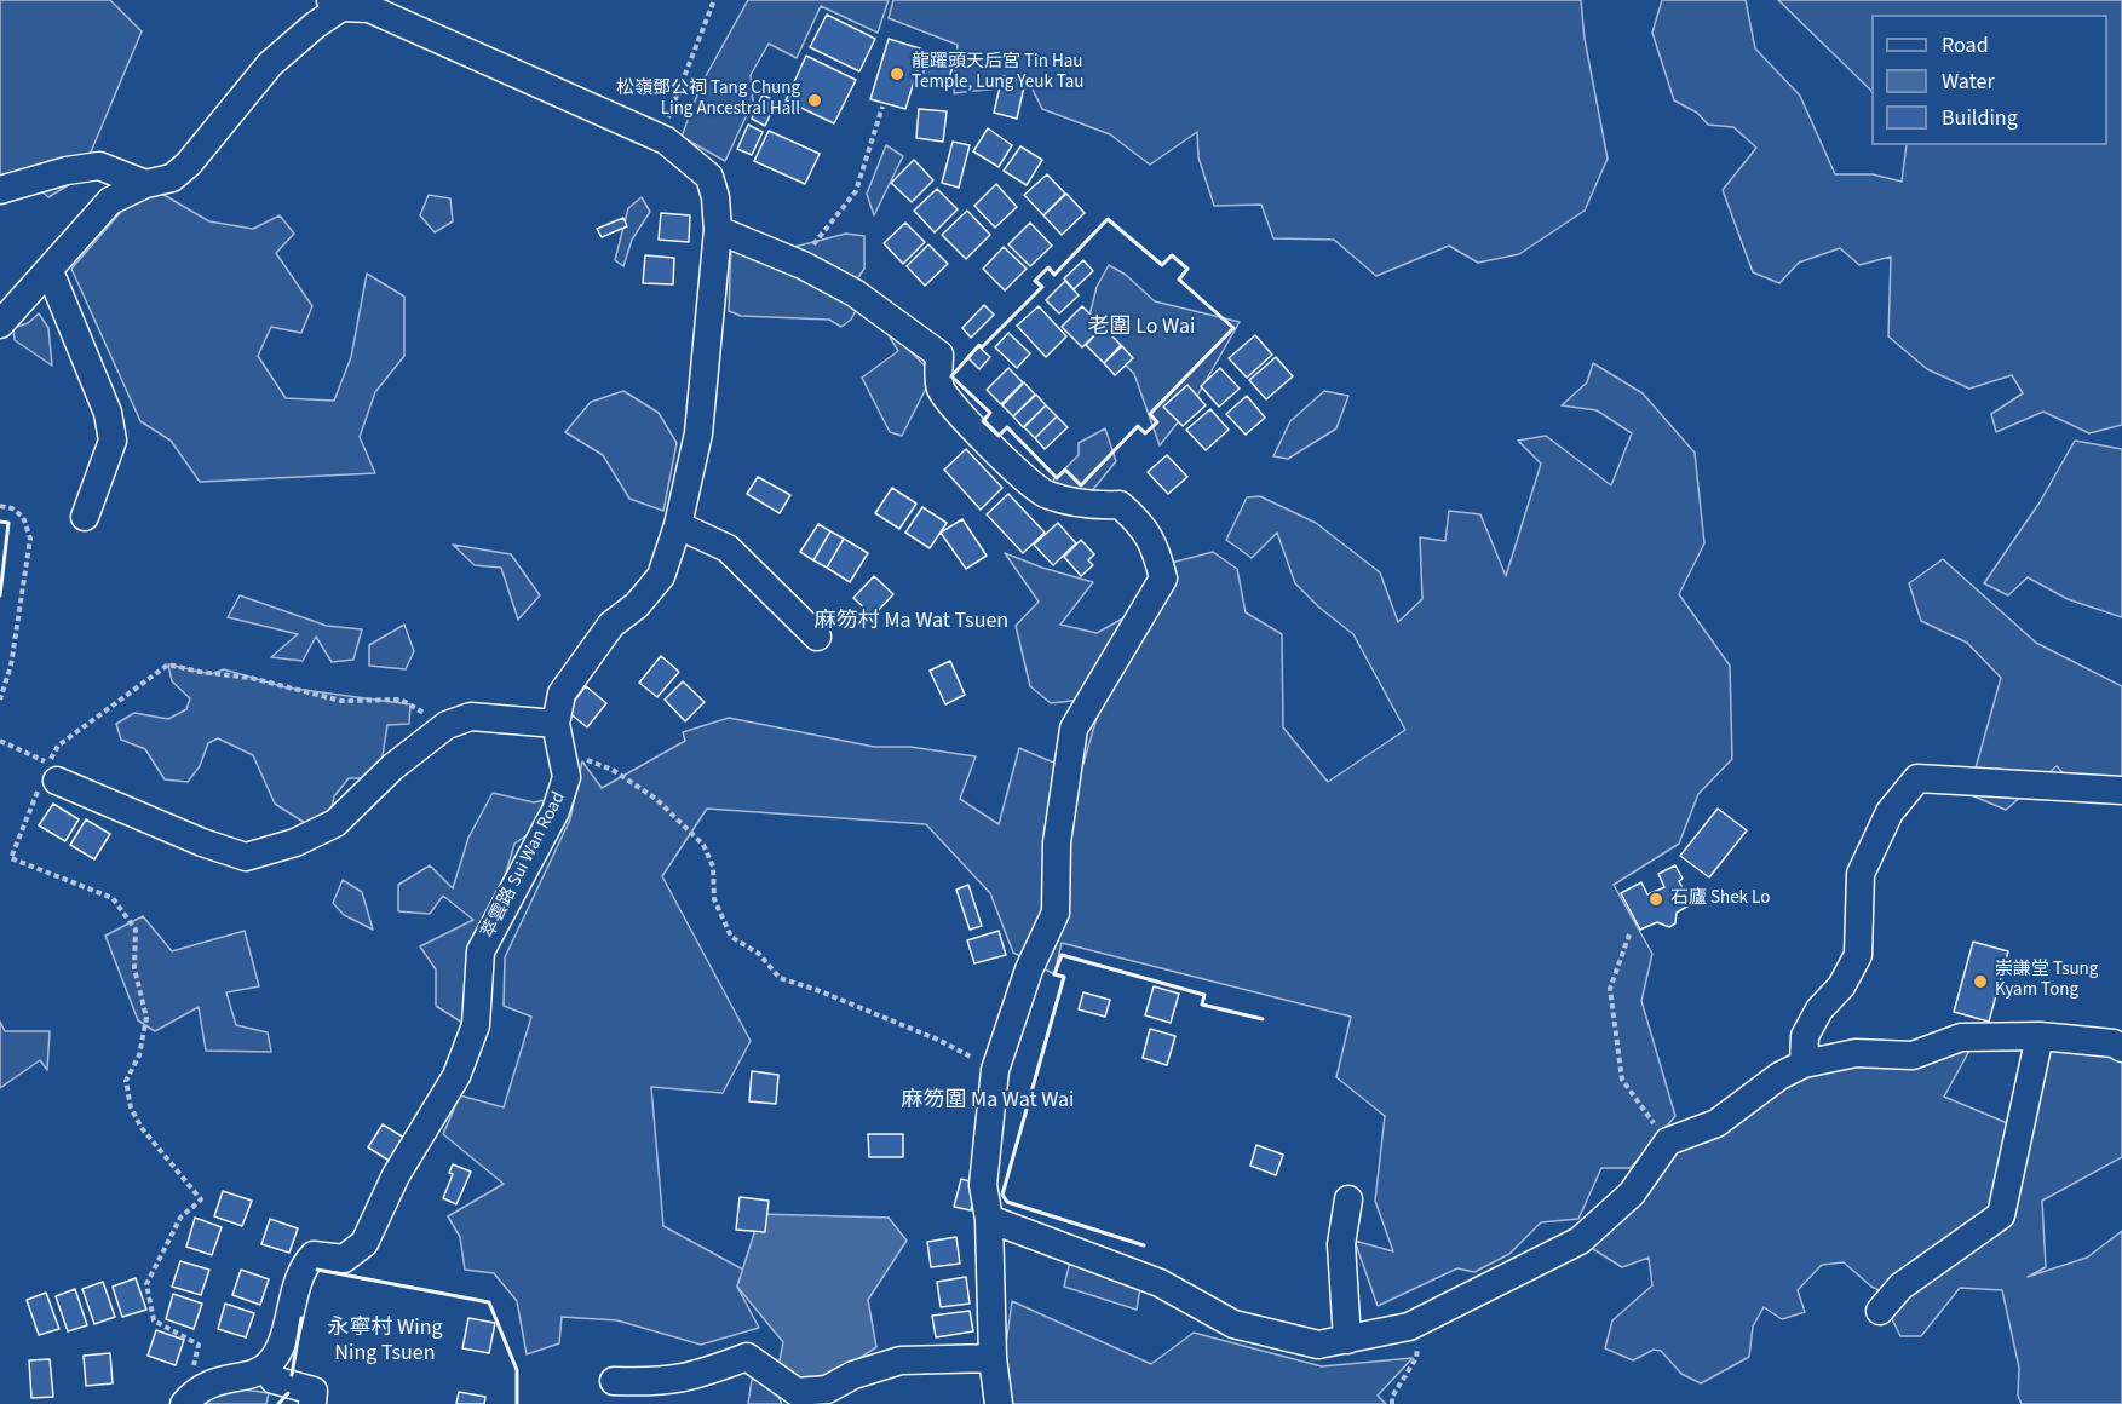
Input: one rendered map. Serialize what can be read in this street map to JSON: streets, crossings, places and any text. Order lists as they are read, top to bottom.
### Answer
{
  "streets": {
    "street": ["萃雲路 Sui Wan Road"]
  },
  "districts": [
    "老圍 Lo Wai",
    "麻笏村 Ma Wat Tsuen",
    "麻笏圍 Ma Wat Wai",
    "永寧村 Wing Ning Tsuen"
  ],
  "places": [
    "龍躍頭天后宮 Tin Hau Temple, Lung Yeuk Tau",
    "松嶺鄧公祠 Tang Chung Ling Ancestral Hall",
    "石廬 Shek Lo",
    "崇謙堂 Tsung Kyam Tong"
  ],
  "legend": ["Road", "Water", "Building"]
}
